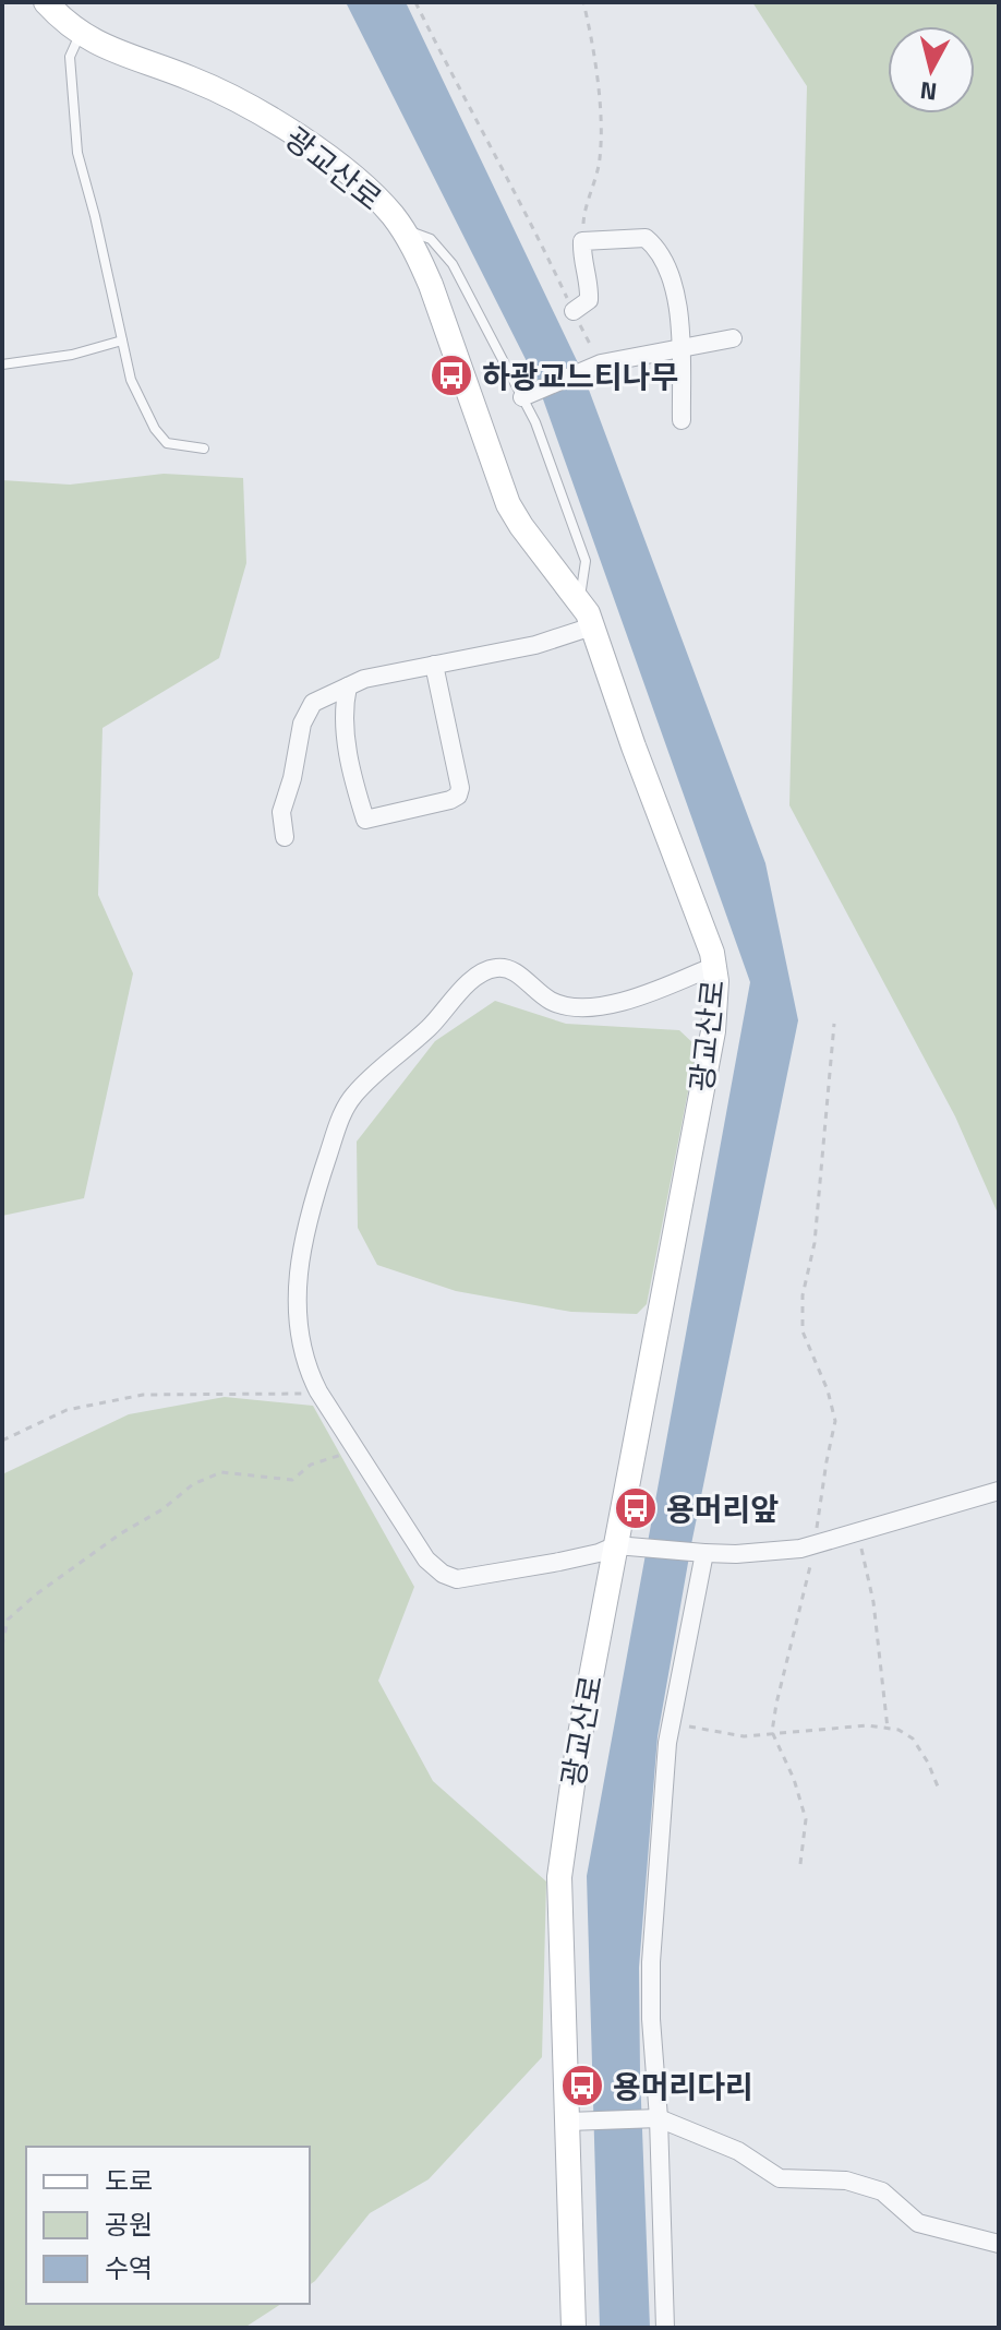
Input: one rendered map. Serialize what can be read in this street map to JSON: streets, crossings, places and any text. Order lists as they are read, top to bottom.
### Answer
{
  "streets": {
    "street": ["광교산로"]
  },
  "places": {
    "bus stop": ["하광교느티나무", "용머리앞", "용머리다리"]
  },
  "legend": ["도로", "공원", "수역"],
  "north": "bottom"
}
